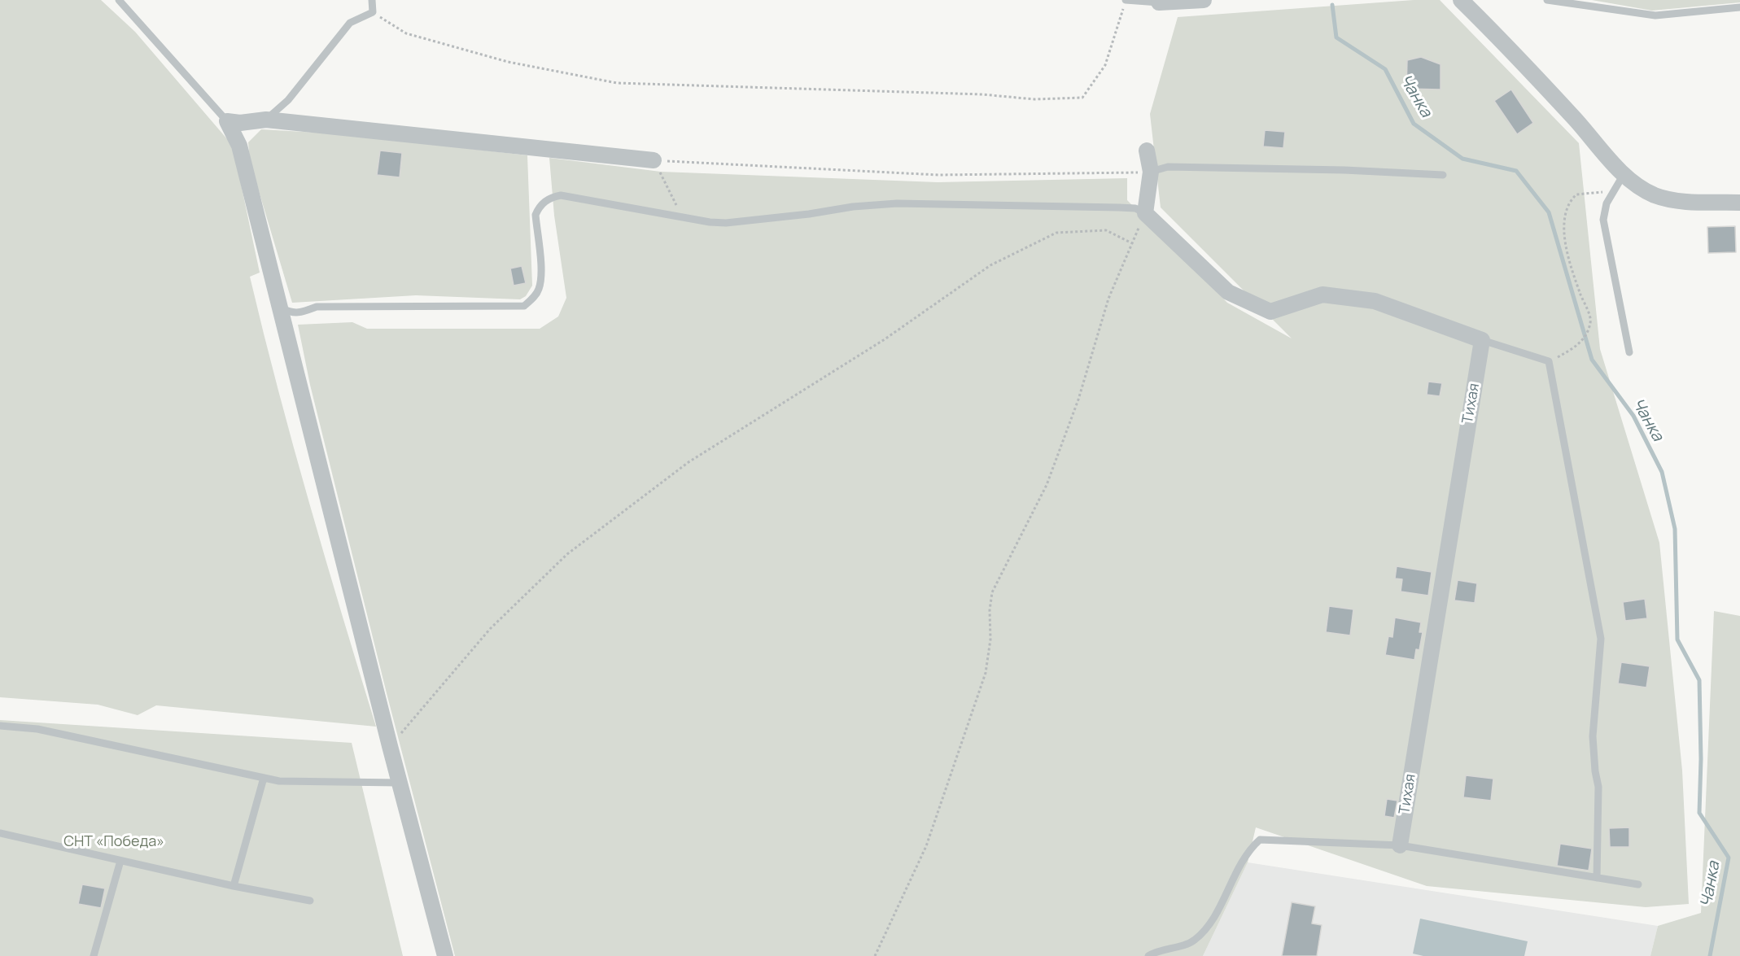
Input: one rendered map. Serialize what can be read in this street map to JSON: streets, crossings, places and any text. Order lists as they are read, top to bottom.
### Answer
{
  "streets": {
    "street": ["Тихая"]
  },
  "water": ["Чанка"],
  "parks": ["СНТ «Победа»"]
}
